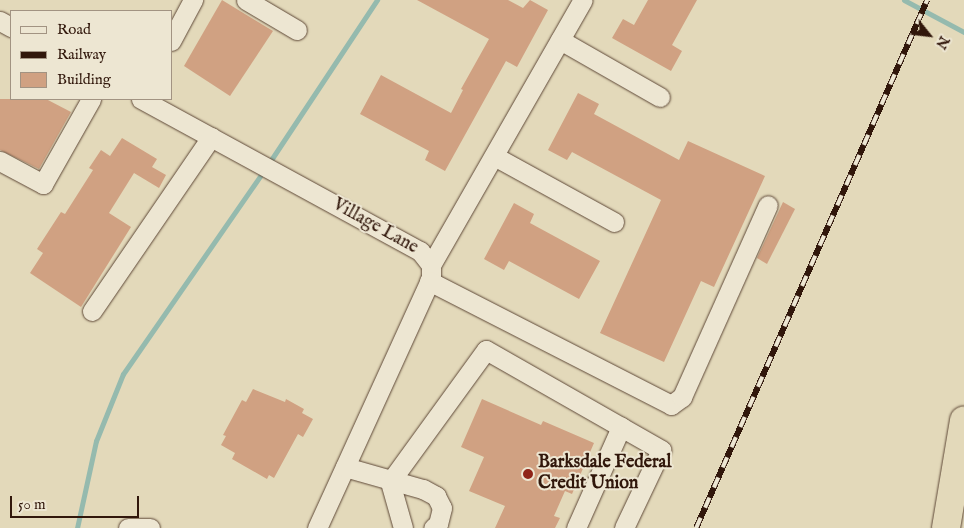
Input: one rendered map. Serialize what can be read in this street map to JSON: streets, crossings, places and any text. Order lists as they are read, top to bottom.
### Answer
{
  "streets": {
    "street": ["Village Lane"]
  },
  "places": ["Barksdale Federal Credit Union"],
  "legend": ["Road", "Railway", "Building"],
  "scale_bar": "50 m",
  "north": "bottom right"
}
